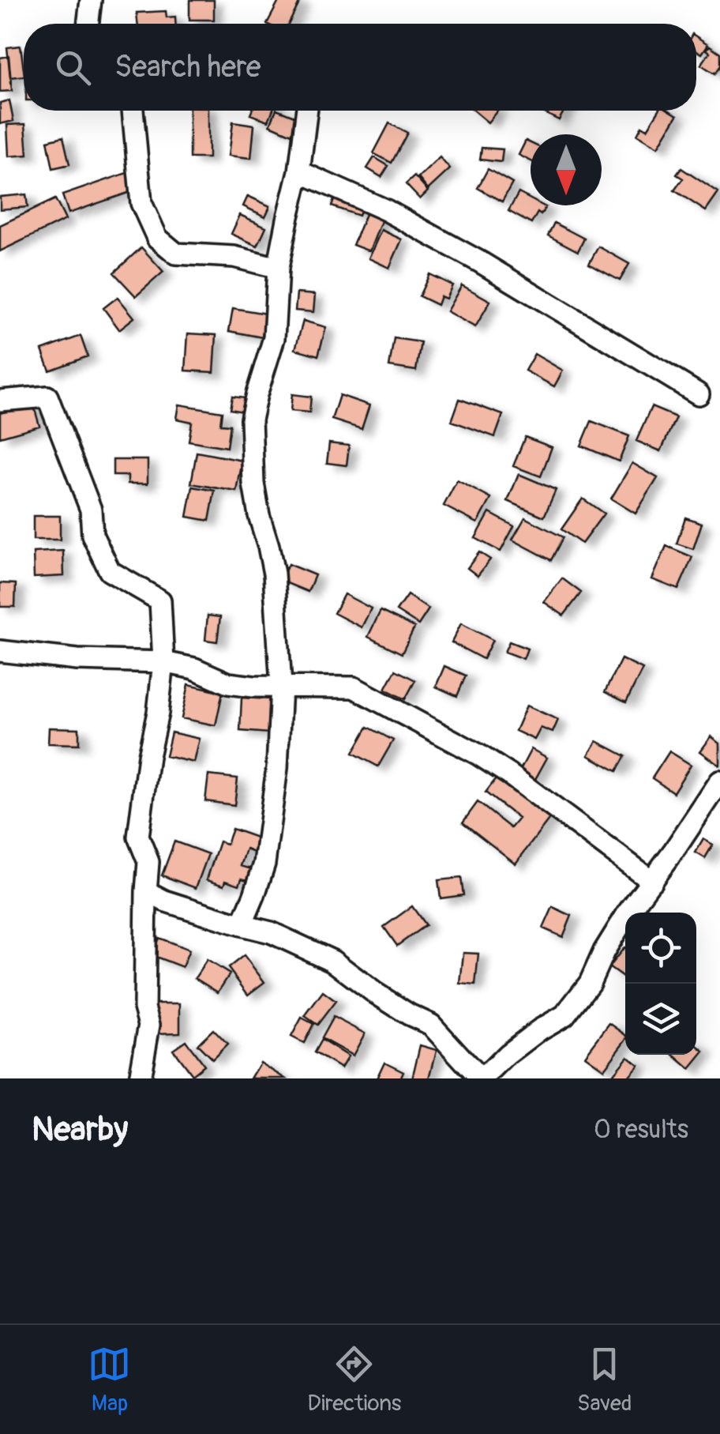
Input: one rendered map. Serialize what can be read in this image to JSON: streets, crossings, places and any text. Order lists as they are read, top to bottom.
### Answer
{
  "north": "bottom",
  "page": {
    "search": "Search here",
    "heading": ["Nearby", "0 results"],
    "nav": ["Map", "Directions", "Saved"]
  }
}
